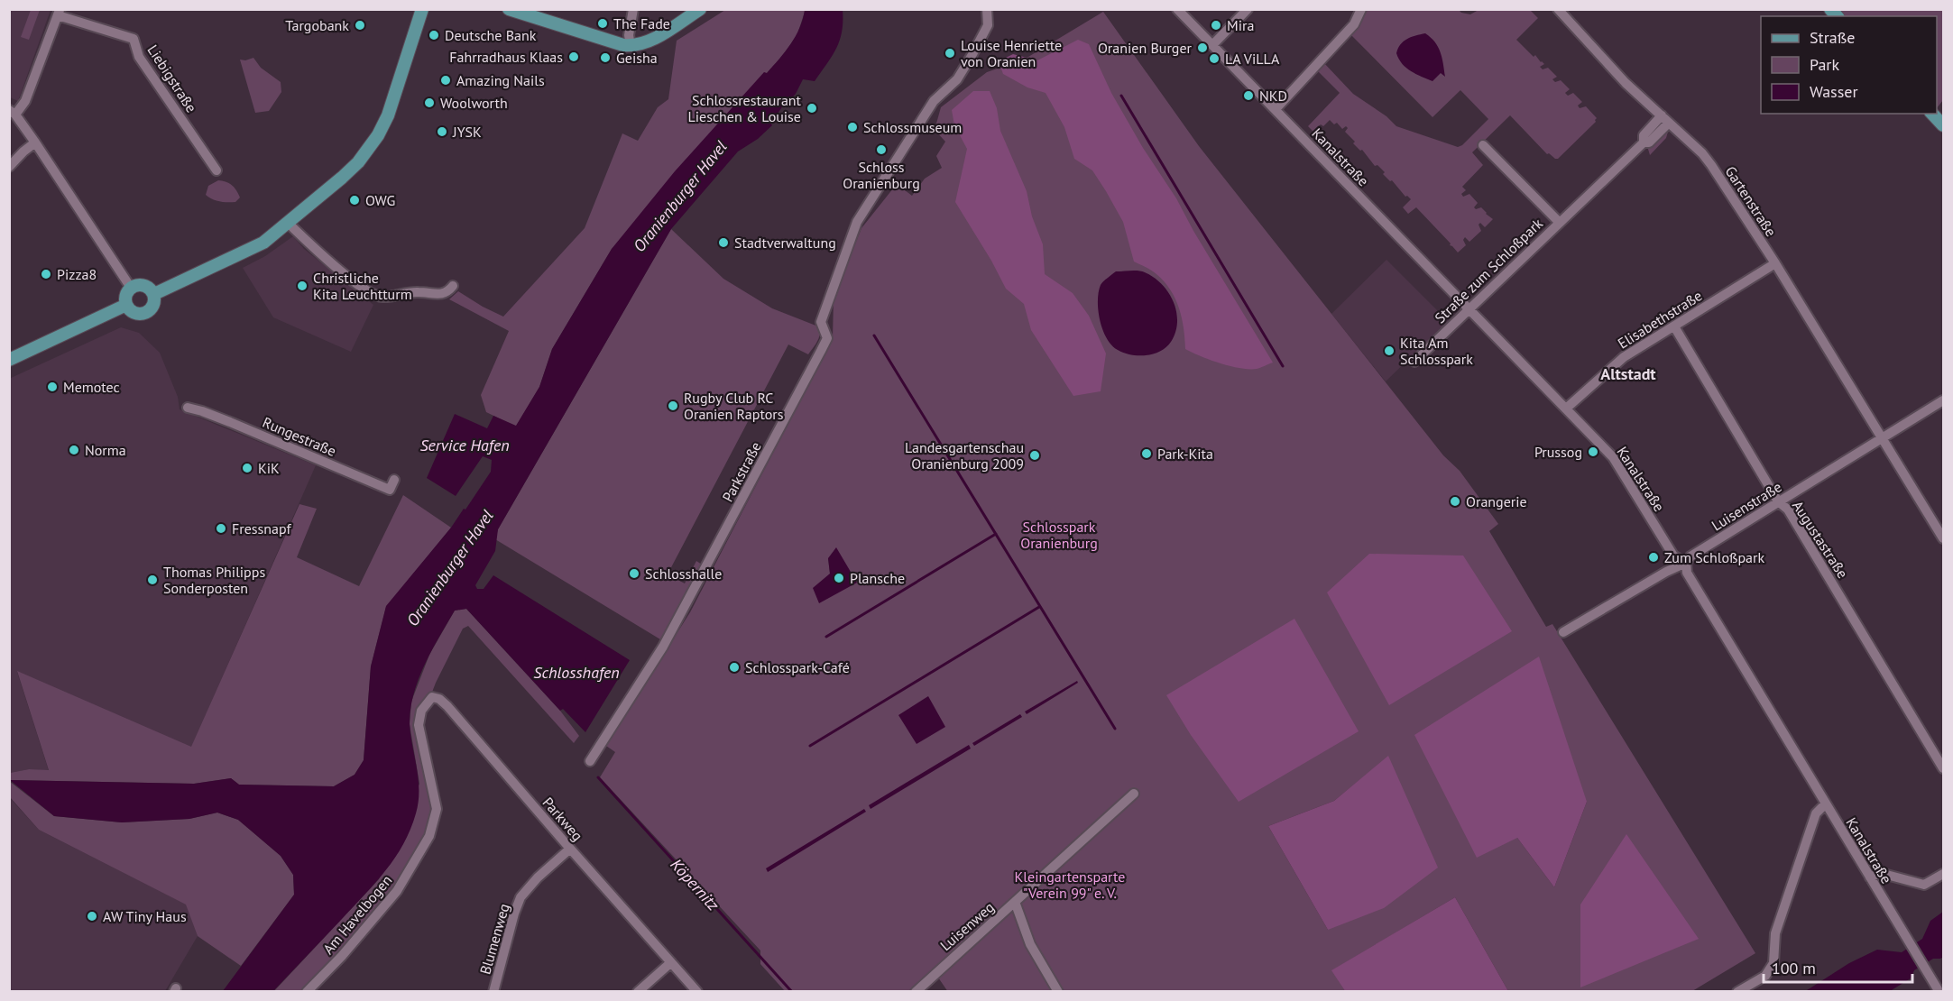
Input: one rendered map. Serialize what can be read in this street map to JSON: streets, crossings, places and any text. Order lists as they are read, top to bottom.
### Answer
{
  "streets": {
    "street": [
      "Liebigstraße",
      "Kanalstraße",
      "Gartenstraße",
      "Straße zum Schloßpark",
      "Elisabethstraße",
      "Rungestraße",
      "Parkstraße",
      "Luisenstraße",
      "Augustastraße",
      "Parkweg",
      "Am Havelbogen",
      "Luisenweg",
      "Blumenweg"
    ]
  },
  "crossings": [
    ["Kanalstraße", "Straße zum Schloßpark"],
    ["Kanalstraße", "Elisabethstraße"],
    ["Kanalstraße", "Luisenstraße"],
    ["Gartenstraße", "Straße zum Schloßpark"],
    ["Gartenstraße", "Elisabethstraße"],
    ["Gartenstraße", "Luisenstraße"],
    ["Elisabethstraße", "Augustastraße"],
    ["Luisenstraße", "Augustastraße"],
    ["Parkweg", "Am Havelbogen"],
    ["Parkweg", "Blumenweg"]
  ],
  "districts": ["Altstadt"],
  "water": [
    "Oranienburger Havel",
    "Service Hafen",
    "Schlosshafen",
    "Köpernitz"
  ],
  "parks": ["Schlosspark Oranienburg", "Kleingartensparte \"Verein 99\" e. V."],
  "places": [
    "The Fade",
    "Targobank",
    "Mira",
    "Deutsche Bank",
    "Oranien Burger",
    "Louise Henriette von Oranien",
    "Fahrradhaus Klaas",
    "Geisha",
    "LA ViLLA",
    "Amazing Nails",
    "NKD",
    "Woolworth",
    "Schlossrestaurant Lieschen & Louise",
    "Schlossmuseum",
    "JYSK",
    "Schloss Oranienburg",
    "OWG",
    "Stadtverwaltung",
    "Pizza8",
    "Christliche Kita Leuchtturm",
    "Kita Am Schlosspark",
    "Memotec",
    "Rugby Club RC Oranien Raptors",
    "Norma",
    "Prussog",
    "Park-Kita",
    "Landesgartenschau Oranienburg 2009",
    "KiK",
    "Orangerie",
    "Fressnapf",
    "Zum Schloßpark",
    "Schlosshalle",
    "Plansche",
    "Thomas Philipps Sonderposten",
    "Schlosspark-Café",
    "AW Tiny Haus"
  ],
  "legend": ["Straße", "Park", "Wasser"],
  "scale_bar": "100 m"
}
